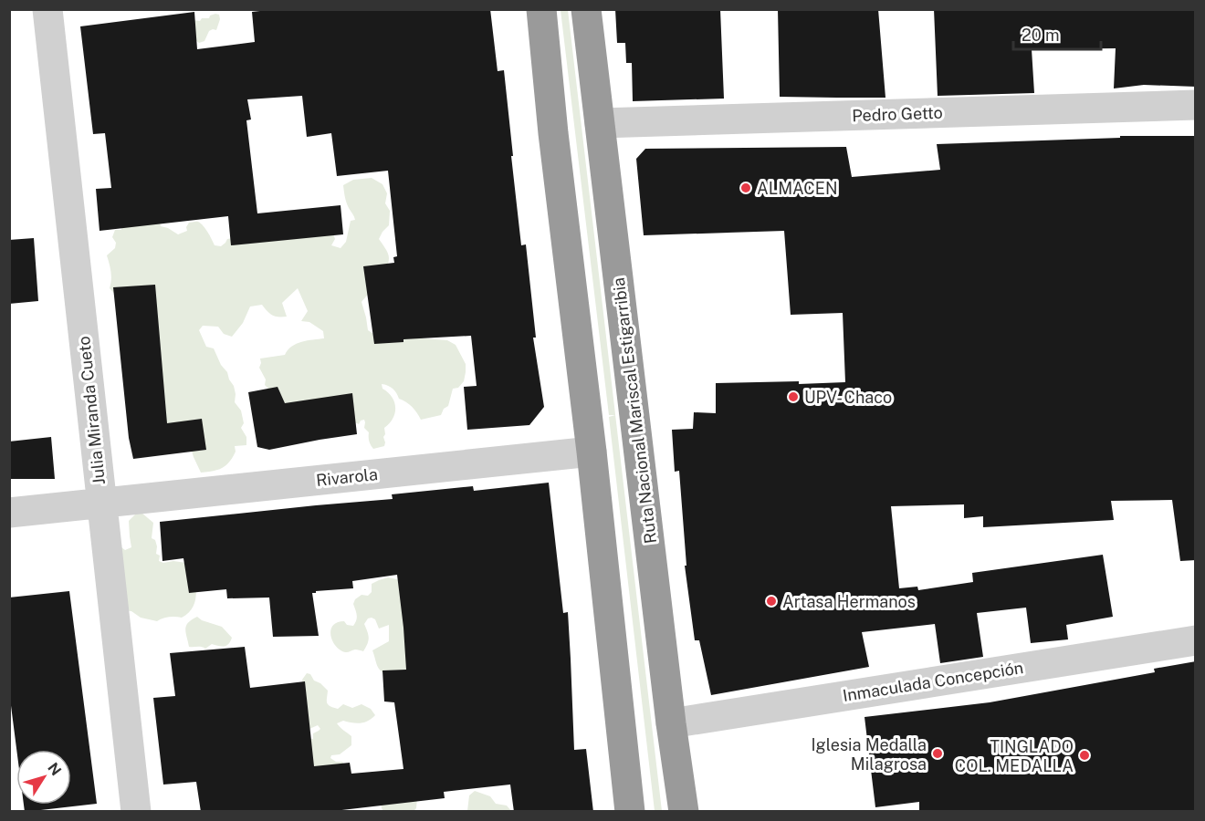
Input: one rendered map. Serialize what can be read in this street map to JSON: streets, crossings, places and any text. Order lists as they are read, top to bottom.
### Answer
{
  "streets": {
    "highway": ["Ruta Nacional Mariscal Estigarribia"],
    "street": [
      "Pedro Getto",
      "Julia Miranda Cueto",
      "Rivarola",
      "Inmaculada Concepción"
    ]
  },
  "crossings": [
    ["Pedro Getto", "Ruta Nacional Mariscal Estigarribia"],
    ["Julia Miranda Cueto", "Rivarola"],
    ["Ruta Nacional Mariscal Estigarribia", "Inmaculada Concepción"]
  ],
  "places": [
    "ALMACEN",
    "UPV- Chaco",
    "Artasa Hermanos",
    "Iglesia Medalla Milagrosa",
    "TINGLADO COL. MEDALLA"
  ],
  "scale_bar": "20 m",
  "north": "top right"
}
